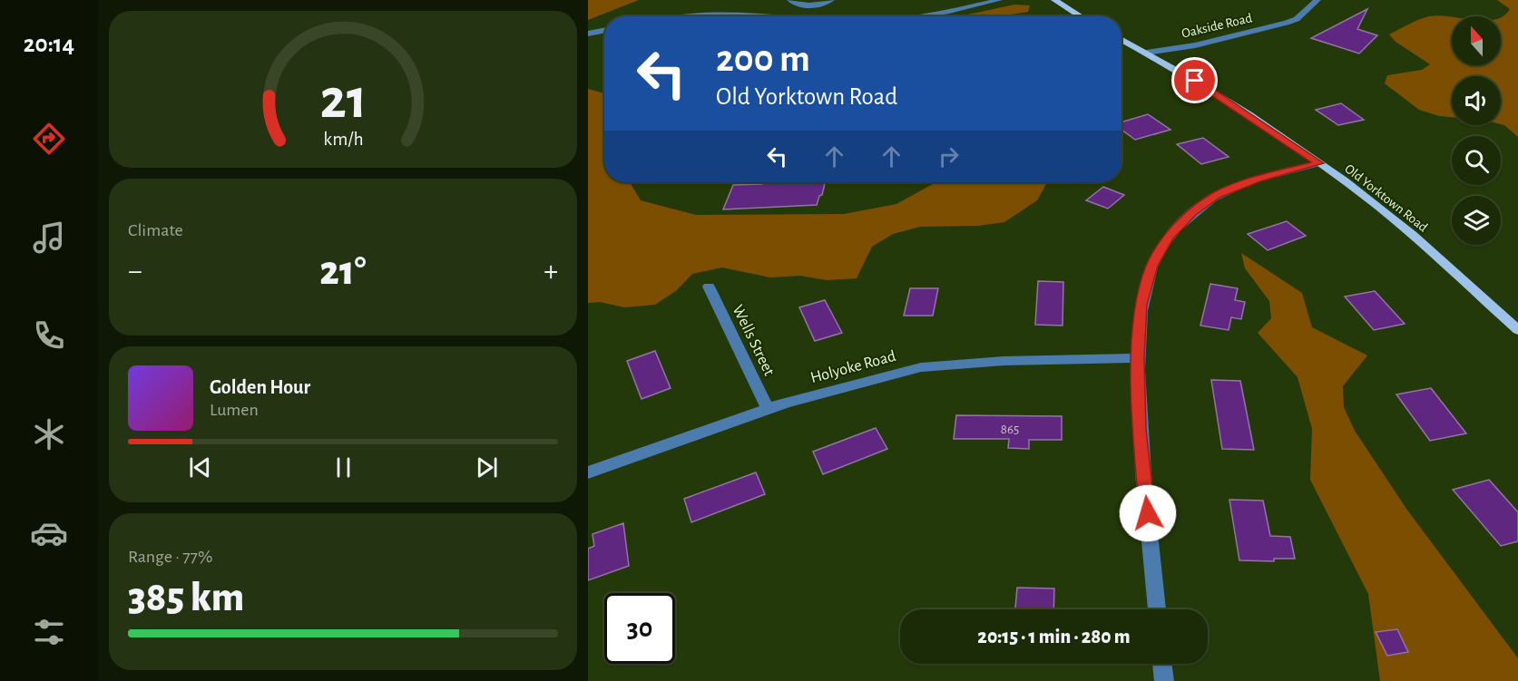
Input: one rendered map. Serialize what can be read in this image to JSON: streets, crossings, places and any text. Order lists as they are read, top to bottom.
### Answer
{
  "streets": {
    "main road": ["Old Yorktown Road"],
    "street": ["Oakside Road", "Wells Street", "Holyoke Road"]
  },
  "crossings": [
    ["Oakside Road", "Old Yorktown Road"],
    ["Wells Street", "Holyoke Road"]
  ],
  "house_numbers": ["865"],
  "north": "top",
  "page": {
    "tabs": "20:14",
    "turn": ["200 m", "Old Yorktown Road"],
    "tile": [
      "Climate",
      ["Range · 77%", "385 km"]
    ],
    "heat": ["−", "21°", "+"],
    "song": ["Golden Hour", "Lumen"],
    "limit": "30",
    "trip": "20:15 · 1 min · 280 m",
    "gauge": ["21", "km/h"]
  }
}
